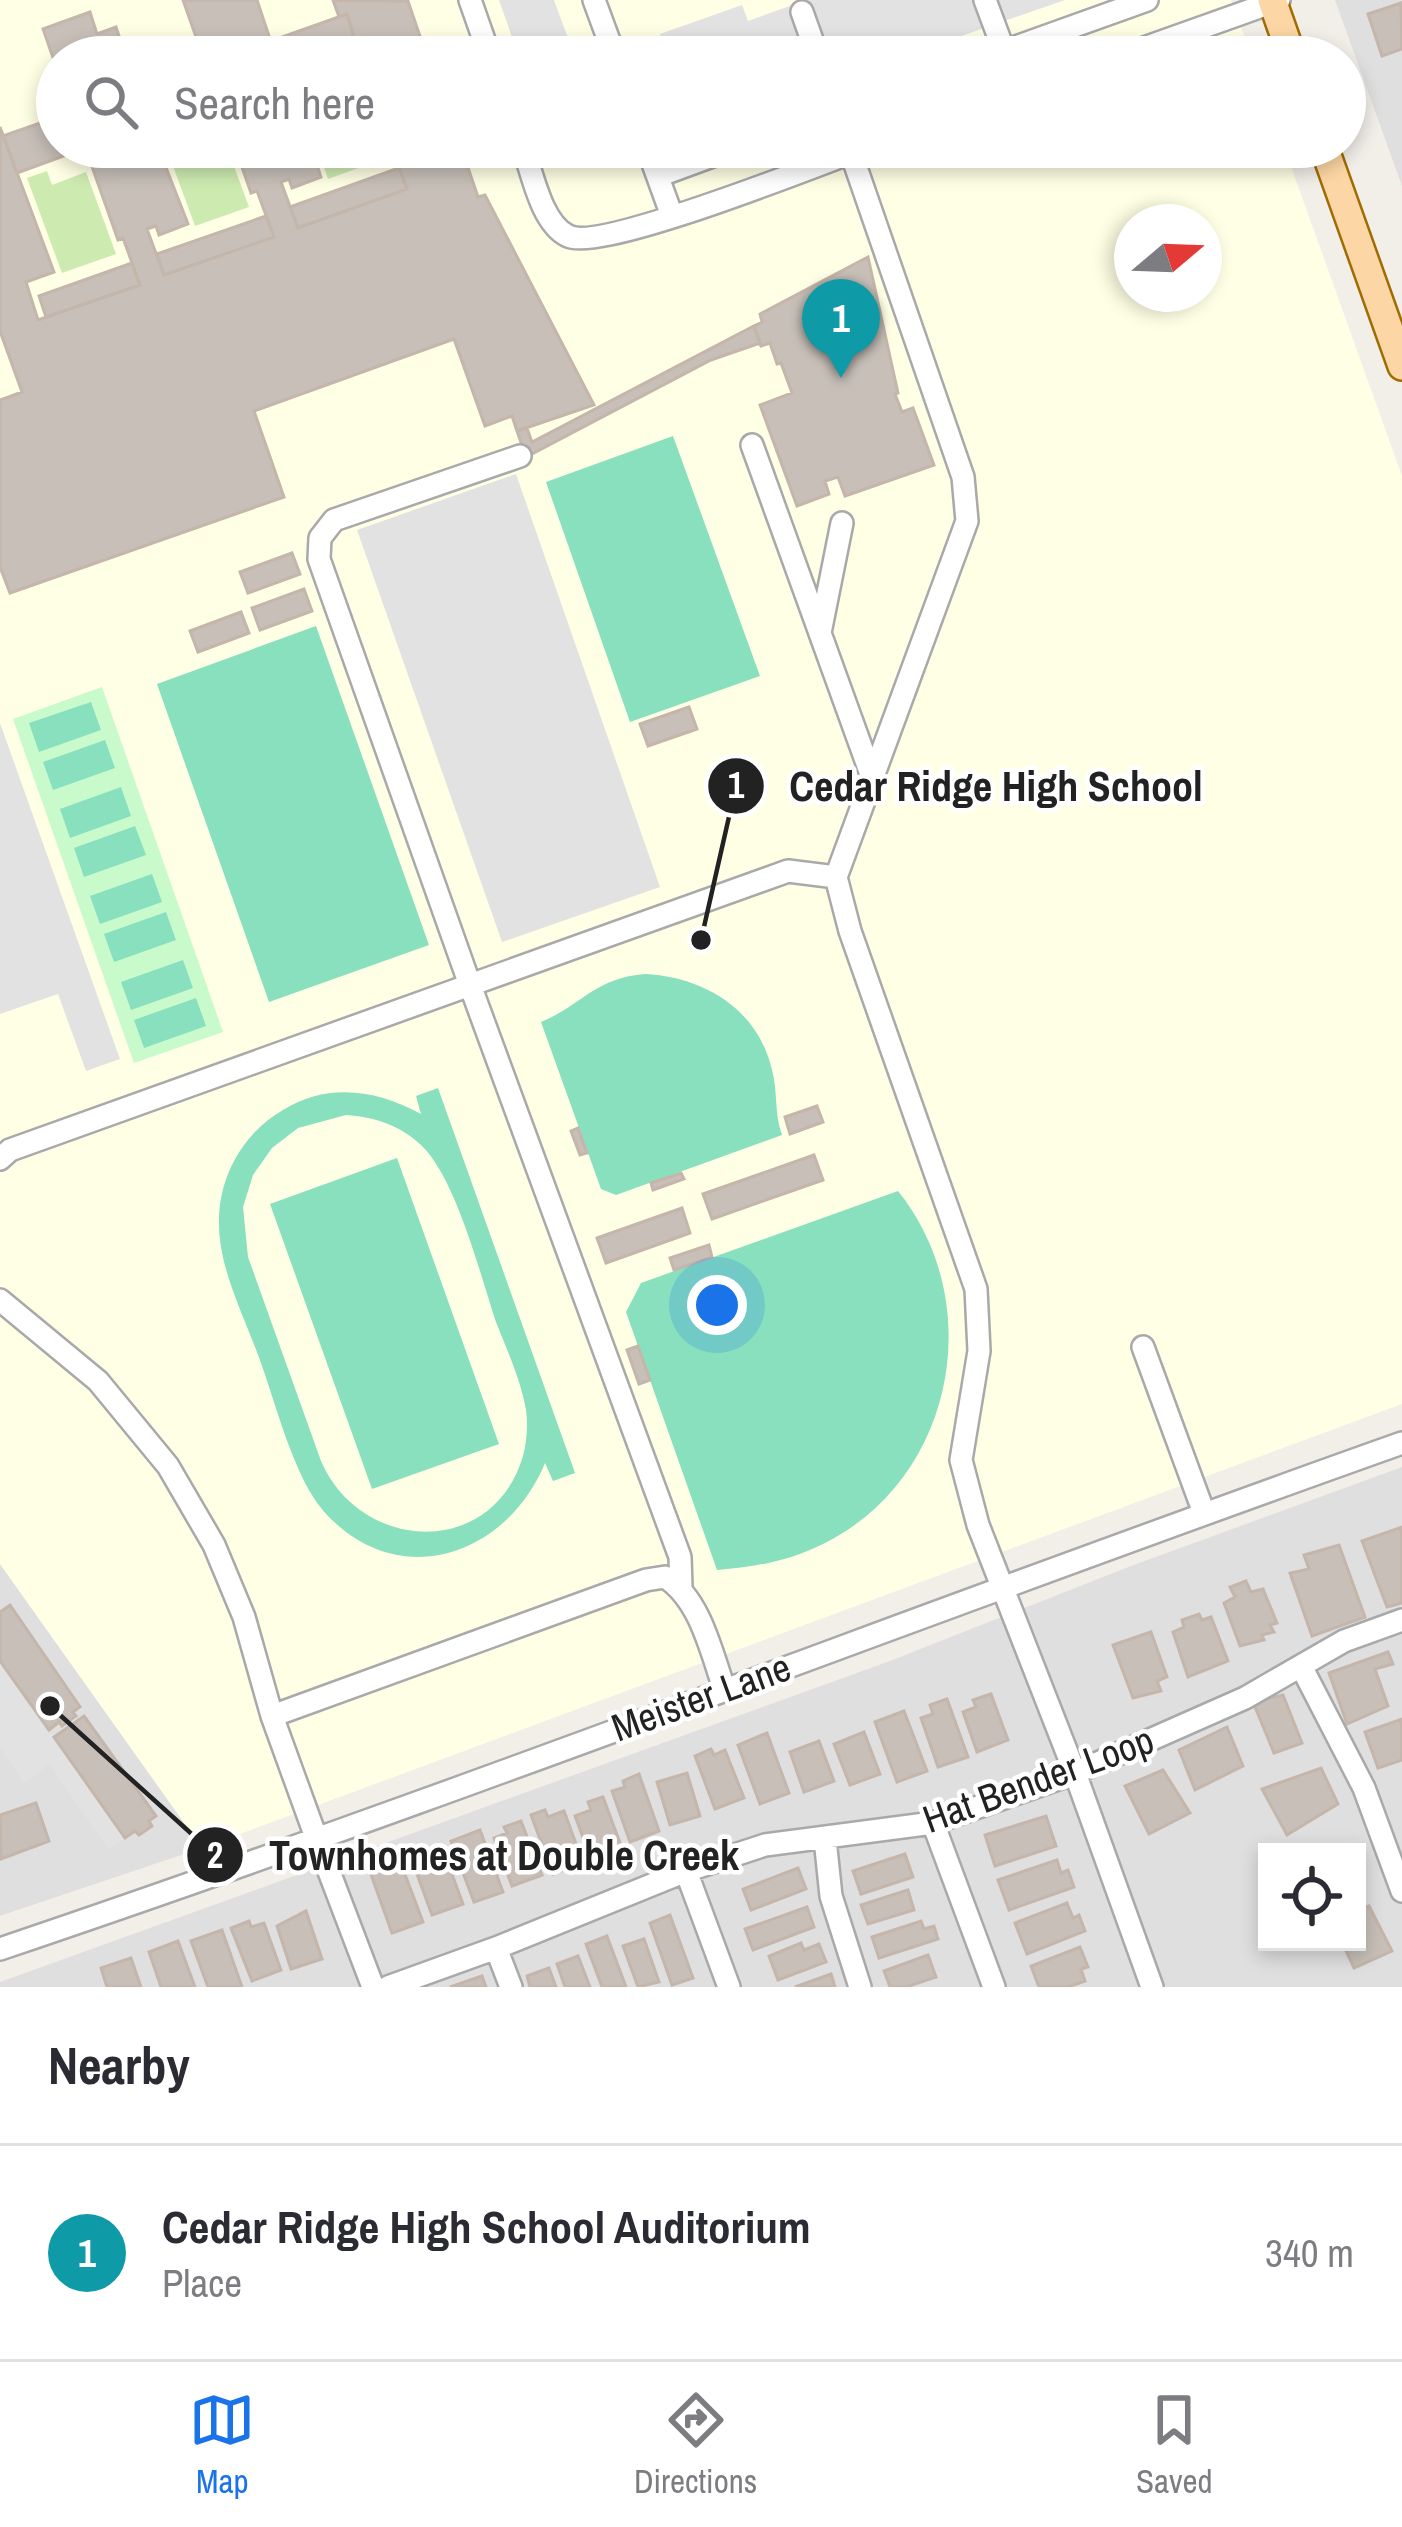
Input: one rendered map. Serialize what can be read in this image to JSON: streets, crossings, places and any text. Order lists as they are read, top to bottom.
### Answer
{
  "streets": {
    "street": ["Meister Lane", "Hat Bender Loop"]
  },
  "places": ["Cedar Ridge High School", "Townhomes at Double Creek"],
  "north": "right",
  "page": {
    "search": "Search here",
    "pins": "1",
    "heading": "Nearby",
    "list": [
      {
        "mark": "1",
        "name": "Cedar Ridge High School Auditorium",
        "note": "Place",
        "value": "340 m"
      }
    ],
    "nav": ["Map", "Directions", "Saved"]
  }
}
